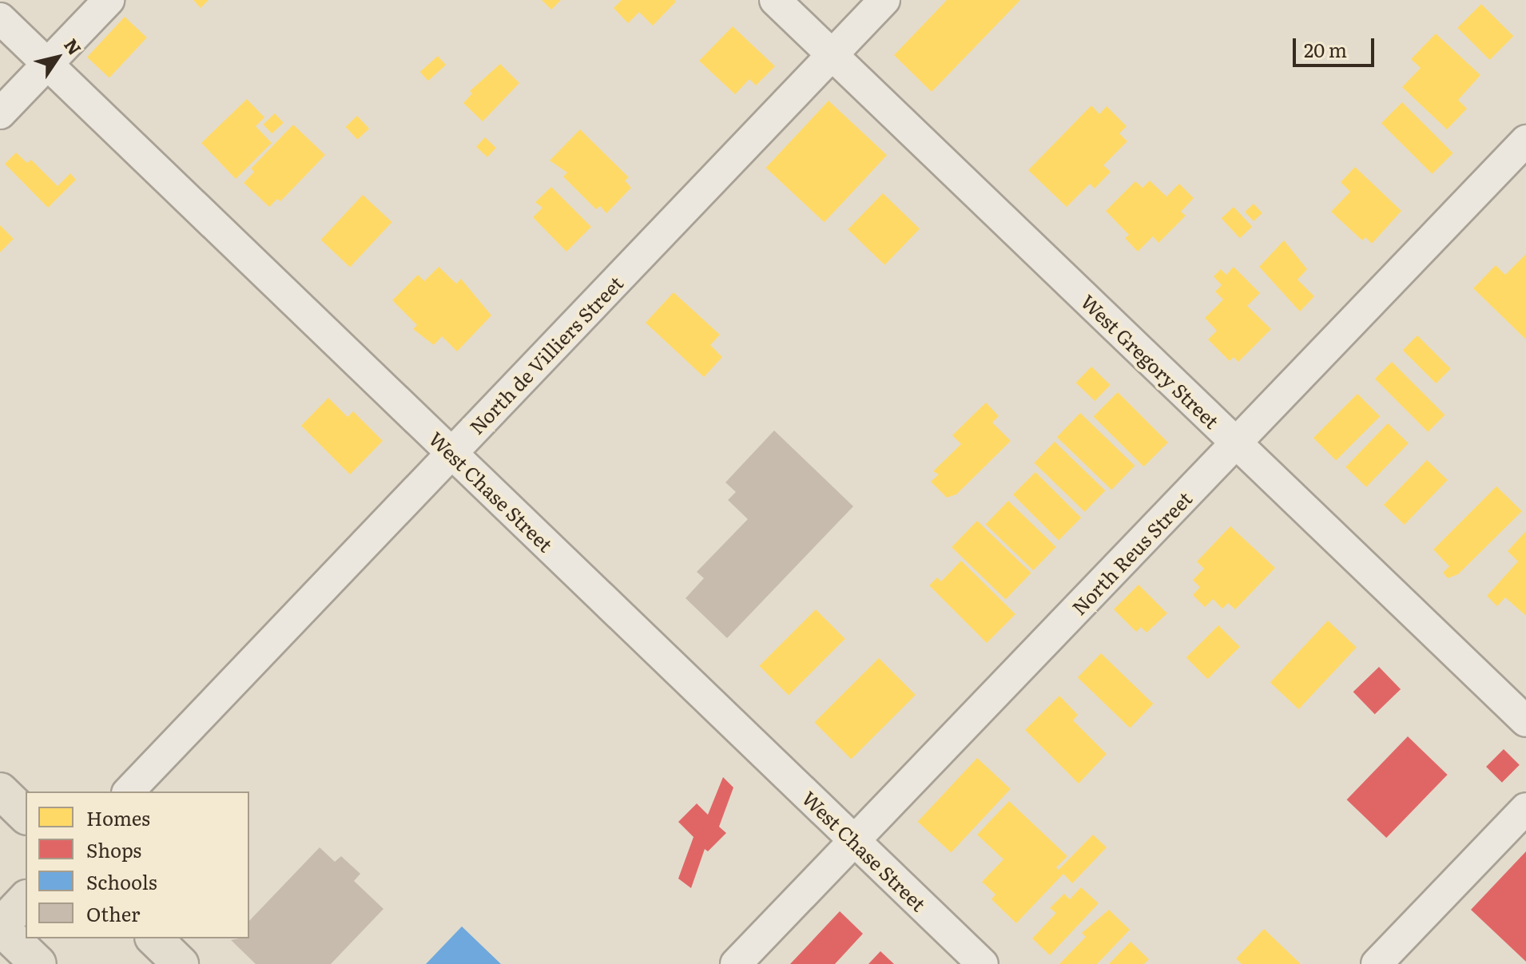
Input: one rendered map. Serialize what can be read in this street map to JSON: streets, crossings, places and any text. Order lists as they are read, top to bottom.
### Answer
{
  "streets": {
    "street": [
      "North de Villiers Street",
      "West Gregory Street",
      "West Chase Street",
      "North Reus Street"
    ]
  },
  "crossings": [
    ["North de Villiers Street", "West Gregory Street"],
    ["North de Villiers Street", "West Chase Street"],
    ["West Gregory Street", "North Reus Street"],
    ["West Chase Street", "North Reus Street"]
  ],
  "legend": [
    "Homes",
    "Shops",
    "Schools",
    "Other"
  ],
  "scale_bar": "20 m",
  "north": "top right"
}
